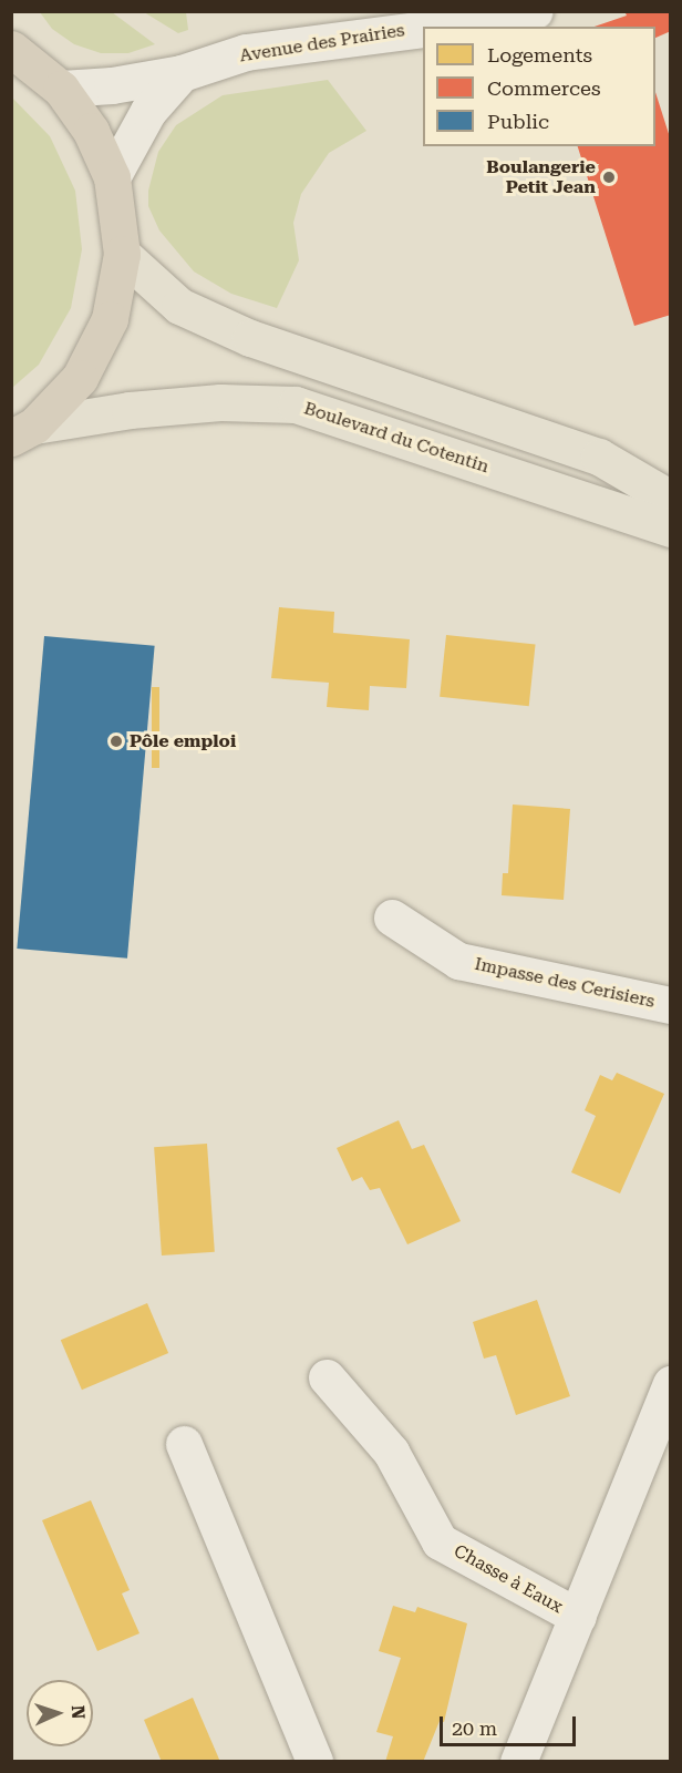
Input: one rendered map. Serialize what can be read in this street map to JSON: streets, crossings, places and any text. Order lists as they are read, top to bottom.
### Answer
{
  "streets": {
    "main road": ["Boulevard du Cotentin"],
    "street": ["Avenue des Prairies", "Impasse des Cerisiers", "Chasse à Eaux"]
  },
  "places": ["Boulangerie Petit Jean", "Pôle emploi"],
  "legend": ["Logements", "Commerces", "Public"],
  "scale_bar": "20 m",
  "north": "right"
}
